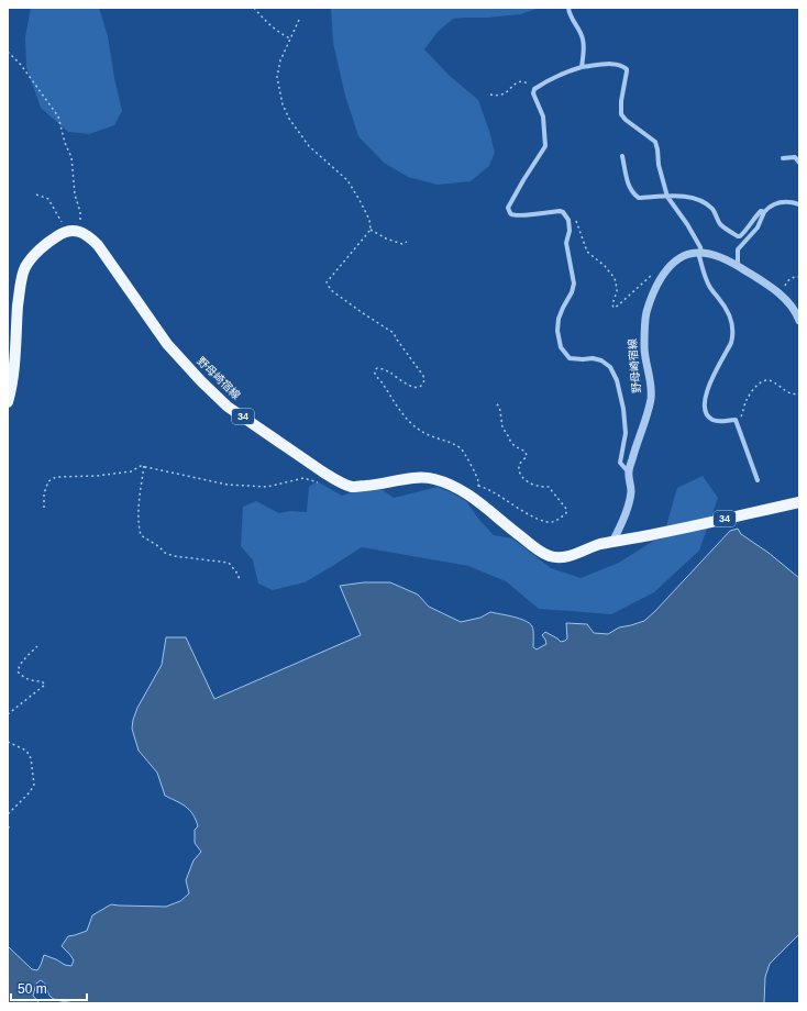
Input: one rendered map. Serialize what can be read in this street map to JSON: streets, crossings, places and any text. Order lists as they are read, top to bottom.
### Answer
{
  "streets": {
    "main road": ["野母崎宿線", "34"]
  },
  "scale_bar": "50 m"
}
